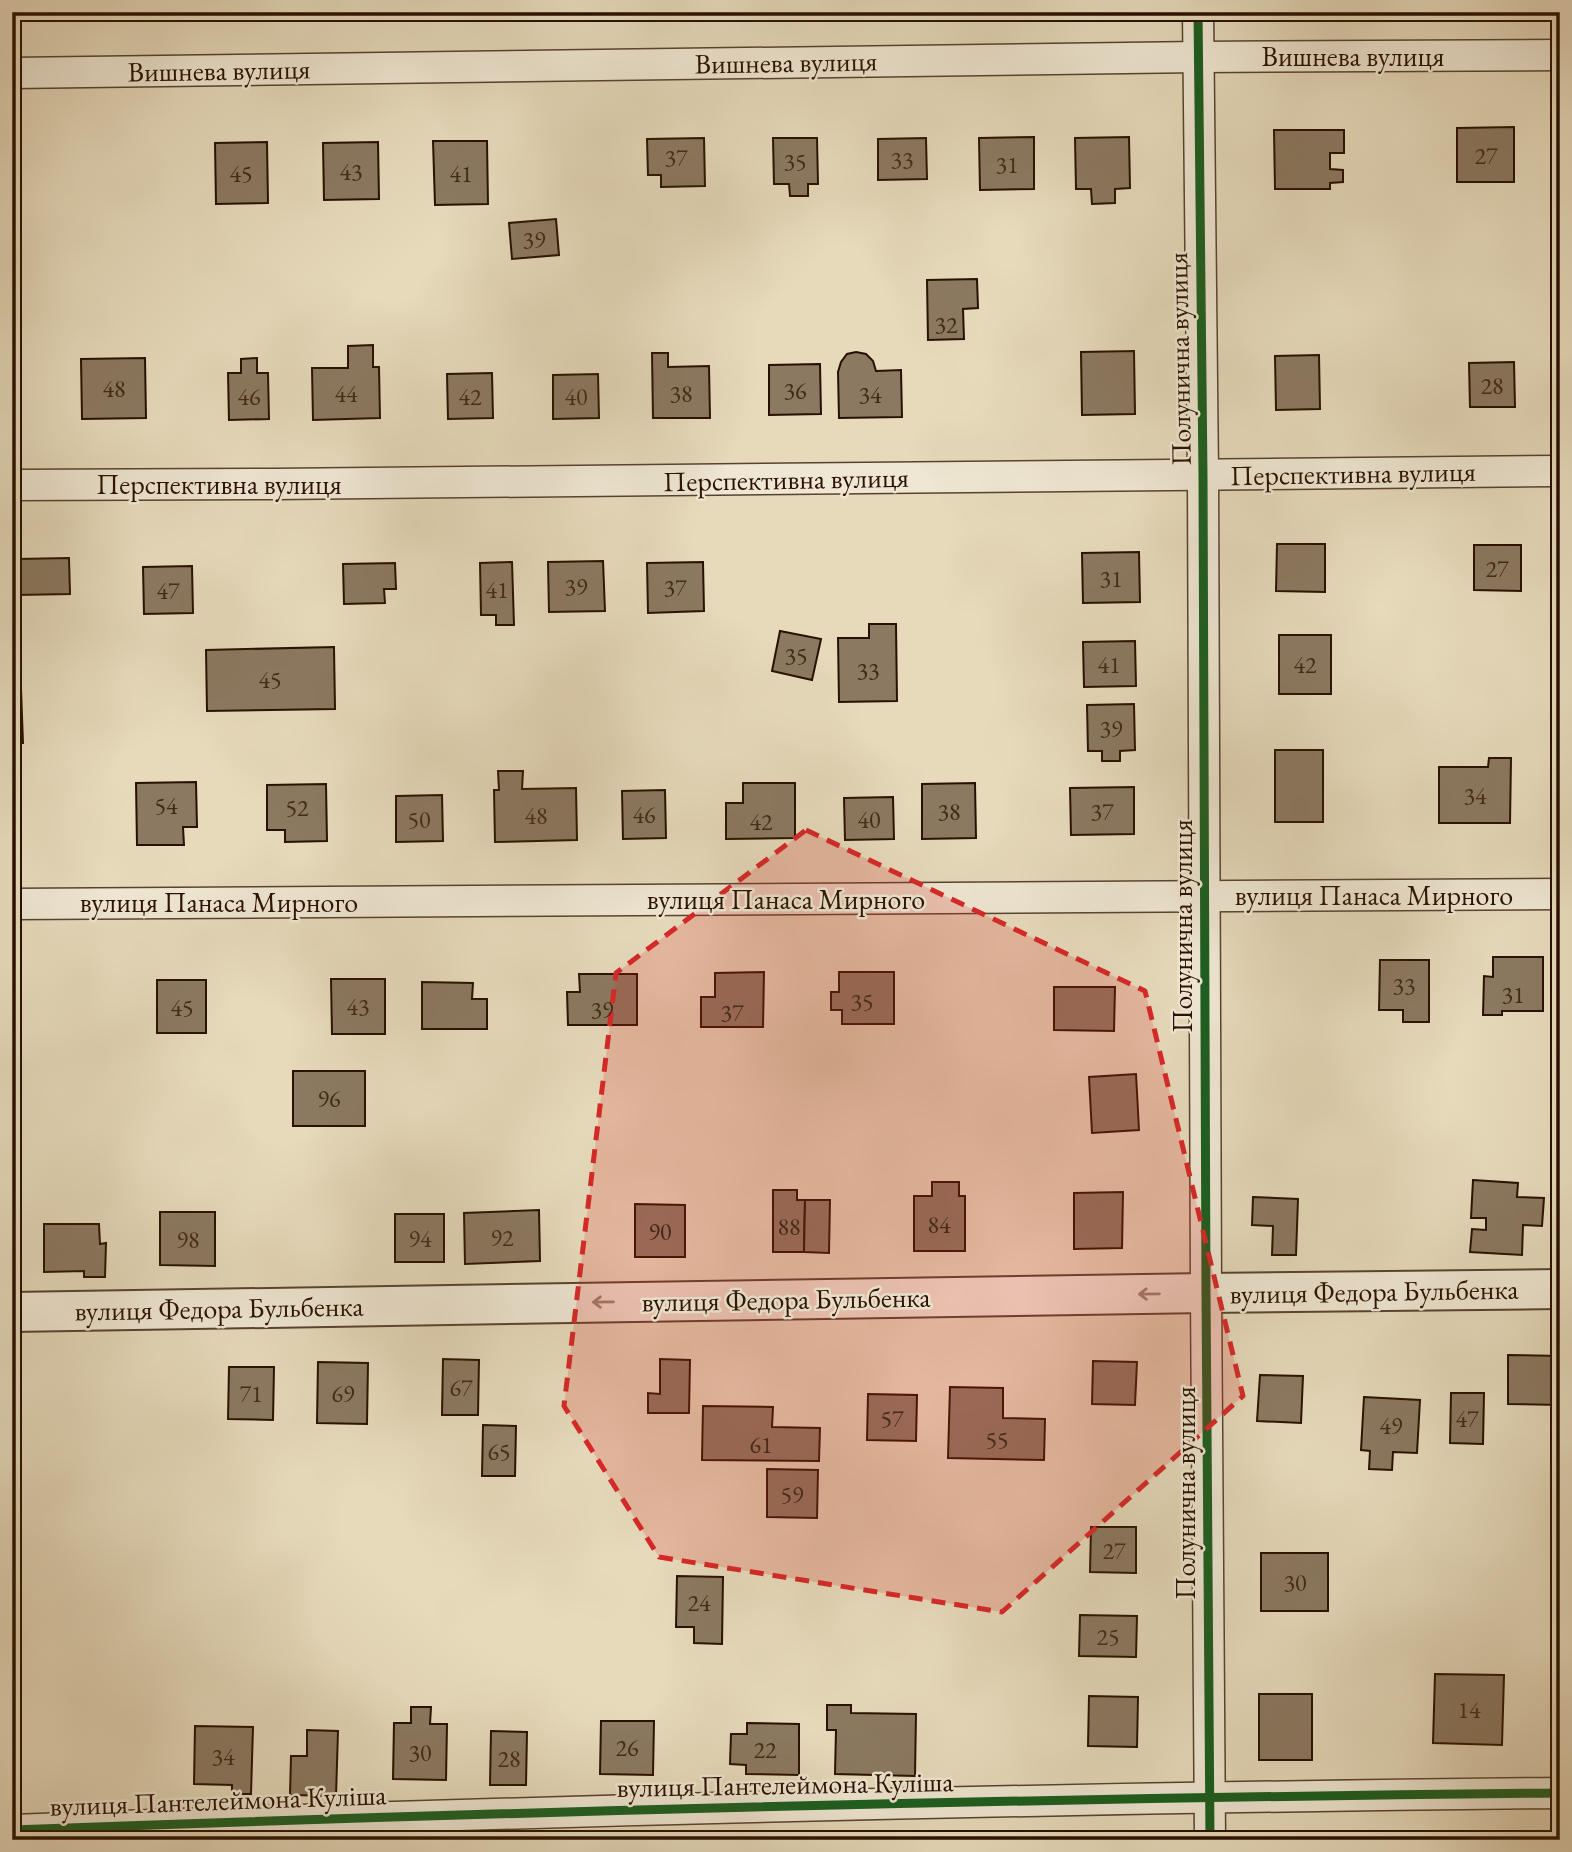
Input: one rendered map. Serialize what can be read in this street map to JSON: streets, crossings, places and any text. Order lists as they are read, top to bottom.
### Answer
{
  "streets": {
    "street": [
      "Вишнева вулиця",
      "Полунична вулиця",
      "Перспективна вулиця",
      "вулиця Панаса Мирного",
      "вулиця Федора Бульбенка",
      "вулиця Пантелеймона Куліша"
    ]
  },
  "crossings": [
    ["Вишнева вулиця", "Полунична вулиця"],
    ["Полунична вулиця", "Перспективна вулиця"],
    ["Полунична вулиця", "вулиця Панаса Мирного"],
    ["Полунична вулиця", "вулиця Федора Бульбенка"],
    ["Полунична вулиця", "вулиця Пантелеймона Куліша"]
  ],
  "one_way": ["вулиця Федора Бульбенка"],
  "house_numbers": [
    "27",
    "37",
    "33",
    "35",
    "31",
    "43",
    "45",
    "41",
    "39",
    "32",
    "28",
    "48",
    "36",
    "44",
    "38",
    "34",
    "46",
    "42",
    "40",
    "27",
    "31",
    "39",
    "37",
    "41",
    "47",
    "35",
    "41",
    "42",
    "33",
    "45",
    "39",
    "34",
    "54",
    "52",
    "38",
    "37",
    "46",
    "48",
    "50",
    "40",
    "42",
    "33",
    "31",
    "35",
    "43",
    "45",
    "39",
    "37",
    "96",
    "84",
    "88",
    "90",
    "92",
    "94",
    "98",
    "67",
    "71",
    "69",
    "57",
    "47",
    "49",
    "55",
    "61",
    "65",
    "59",
    "27",
    "30",
    "24",
    "25",
    "14",
    "26",
    "22",
    "30",
    "34",
    "28"
  ]
}
